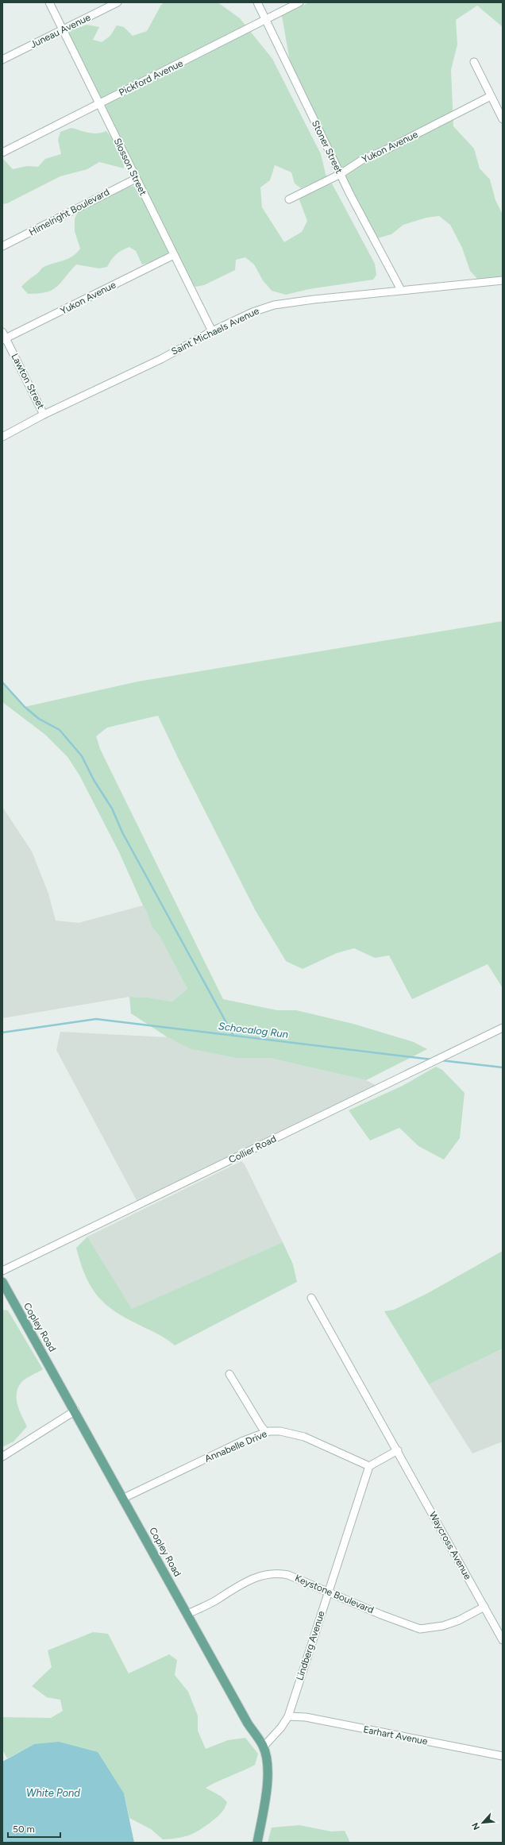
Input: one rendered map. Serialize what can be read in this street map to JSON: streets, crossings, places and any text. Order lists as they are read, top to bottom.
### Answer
{
  "streets": {
    "main road": ["Copley Road"],
    "street": [
      "Juneau Avenue",
      "Pickford Avenue",
      "Stoner Street",
      "Yukon Avenue",
      "Slosson Street",
      "Himelright Boulevard",
      "Saint Michaels Avenue",
      "Lawton Street",
      "Collier Road",
      "Annabelle Drive",
      "Waycross Avenue",
      "Keystone Boulevard",
      "Lindberg Avenue",
      "Earhart Avenue"
    ]
  },
  "crossings": [
    ["Juneau Avenue", "Slosson Street"],
    ["Pickford Avenue", "Stoner Street"],
    ["Pickford Avenue", "Slosson Street"],
    ["Stoner Street", "Yukon Avenue"],
    ["Stoner Street", "Saint Michaels Avenue"],
    ["Yukon Avenue", "Slosson Street"],
    ["Yukon Avenue", "Lawton Street"],
    ["Slosson Street", "Himelright Boulevard"],
    ["Slosson Street", "Saint Michaels Avenue"],
    ["Saint Michaels Avenue", "Lawton Street"],
    ["Copley Road", "Annabelle Drive"],
    ["Copley Road", "Keystone Boulevard"],
    ["Copley Road", "Lindberg Avenue"],
    ["Annabelle Drive", "Lindberg Avenue"],
    ["Waycross Avenue", "Keystone Boulevard"],
    ["Keystone Boulevard", "Lindberg Avenue"],
    ["Lindberg Avenue", "Earhart Avenue"]
  ],
  "water": ["Schocalog Run", "White Pond"],
  "scale_bar": "50 m",
  "north": "bottom left"
}
